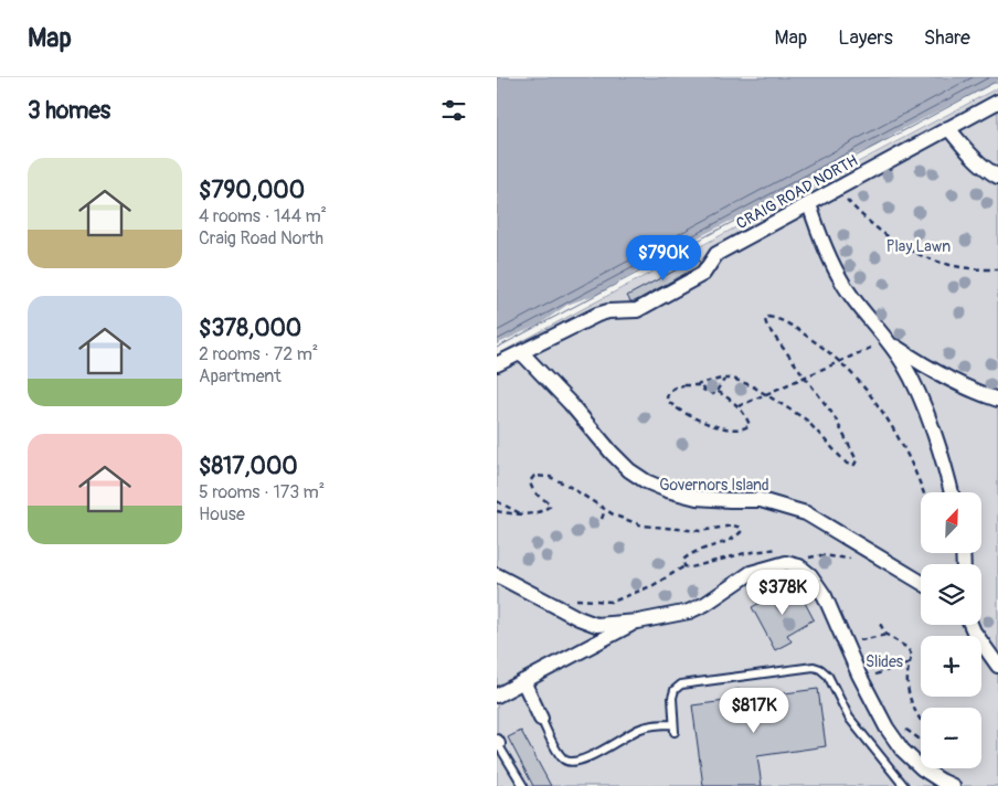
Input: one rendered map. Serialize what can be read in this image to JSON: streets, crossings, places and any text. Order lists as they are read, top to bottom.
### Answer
{
  "streets": {
    "street": ["CRAIG ROAD NORTH"]
  },
  "parks": ["Play Lawn", "Governors Island", "Slides"],
  "north": "top right",
  "page": {
    "header": "Map",
    "nav": ["Map", "Layers", "Share"],
    "heading": "3 homes",
    "list": [
      {
        "name": "$790,000",
        "note": "4 rooms · 144 m² · Craig Road North"
      },
      {
        "name": "$378,000",
        "note": "2 rooms · 72 m² · Apartment"
      },
      {
        "name": "$817,000",
        "note": "5 rooms · 173 m² · House"
      }
    ],
    "price": ["$790K", "$378K", "$817K"],
    "map_buttons": ["+", "−"]
  }
}
